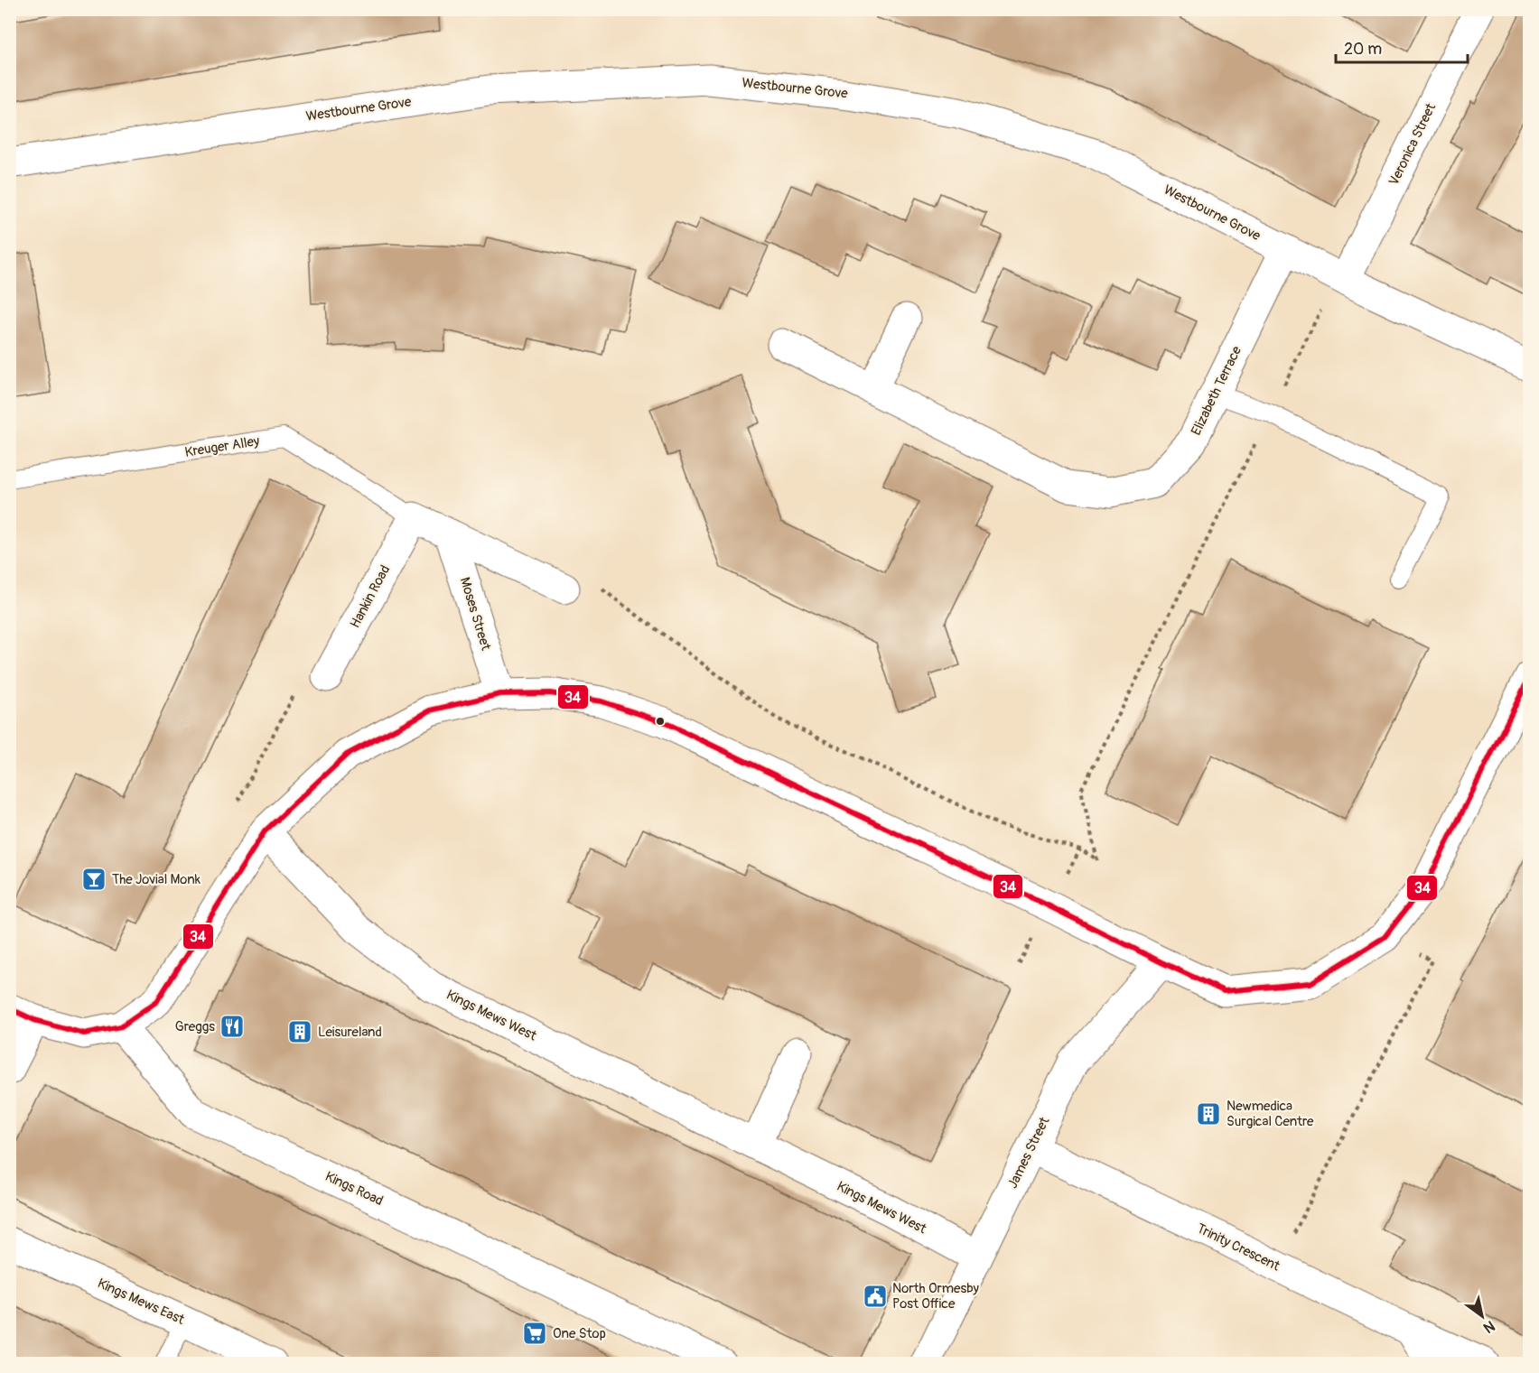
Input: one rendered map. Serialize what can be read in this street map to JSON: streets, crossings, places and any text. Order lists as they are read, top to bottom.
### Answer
{
  "streets": {
    "street": [
      "Westbourne Grove",
      "Veronica Street",
      "Elizabeth Terrace",
      "Hankin Road",
      "Moses Street",
      "Kings Mews West",
      "James Street",
      "Kings Road",
      "Trinity Crescent",
      "Kings Mews East"
    ],
    "lane": ["Kreuger Alley"]
  },
  "crossings": [
    ["Westbourne Grove", "Veronica Street"],
    ["Westbourne Grove", "Elizabeth Terrace"],
    ["Kreuger Alley", "Hankin Road"],
    ["Kings Mews West", "James Street"],
    ["James Street", "Trinity Crescent"]
  ],
  "places": {
    "bar": ["The Jovial Monk"],
    "restaurant": ["Greggs"],
    "building": ["Leisureland", "Newmedica Surgical Centre"],
    "public building": ["North Ormesby Post Office"],
    "supermarket": ["One Stop"]
  },
  "lines": ["transit line 34"],
  "scale_bar": "20 m",
  "north": "bottom right"
}
